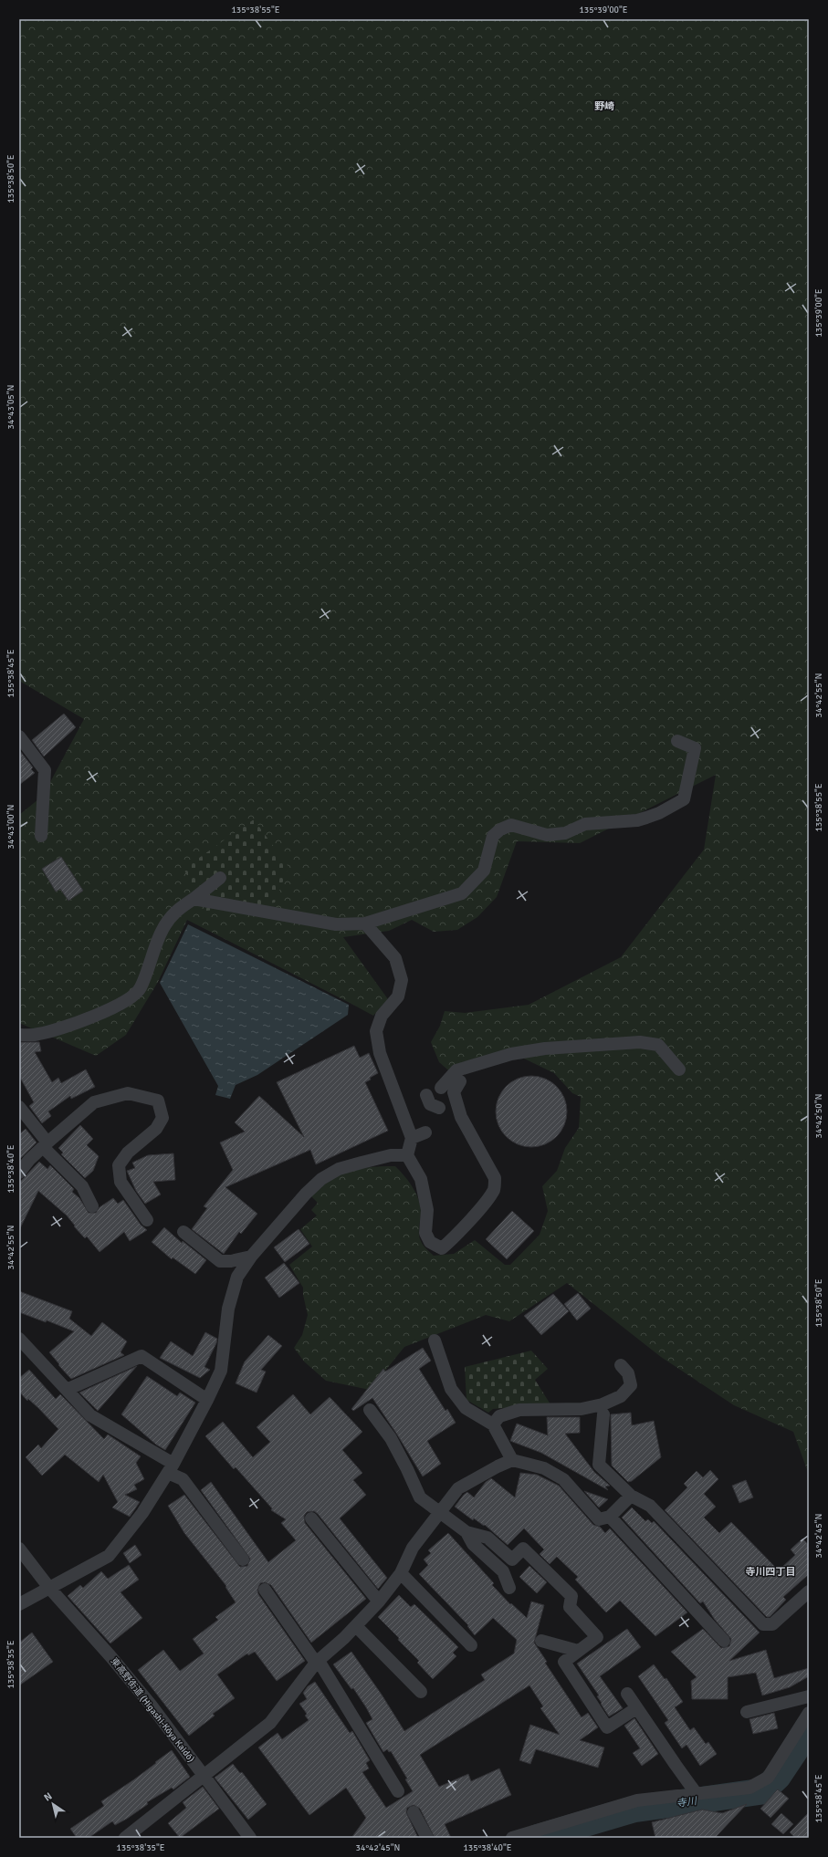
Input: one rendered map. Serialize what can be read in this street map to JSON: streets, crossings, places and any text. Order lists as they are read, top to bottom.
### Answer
{
  "streets": {
    "street": ["東高野街道 (Higashi-Kōya Kaidō)"]
  },
  "districts": ["野崎", "寺川四丁目"],
  "water": ["寺川"],
  "north": "top left",
  "coordinates": [
    "135°38'55\"E",
    "135°39'00\"E",
    "135°38'50\"E",
    "34°43'05\"N",
    "135°38'45\"E",
    "34°42'55\"N",
    "34°43'00\"N",
    "34°42'50\"N",
    "135°38'40\"E",
    "34°42'45\"N",
    "135°38'35\"E"
  ]
}
